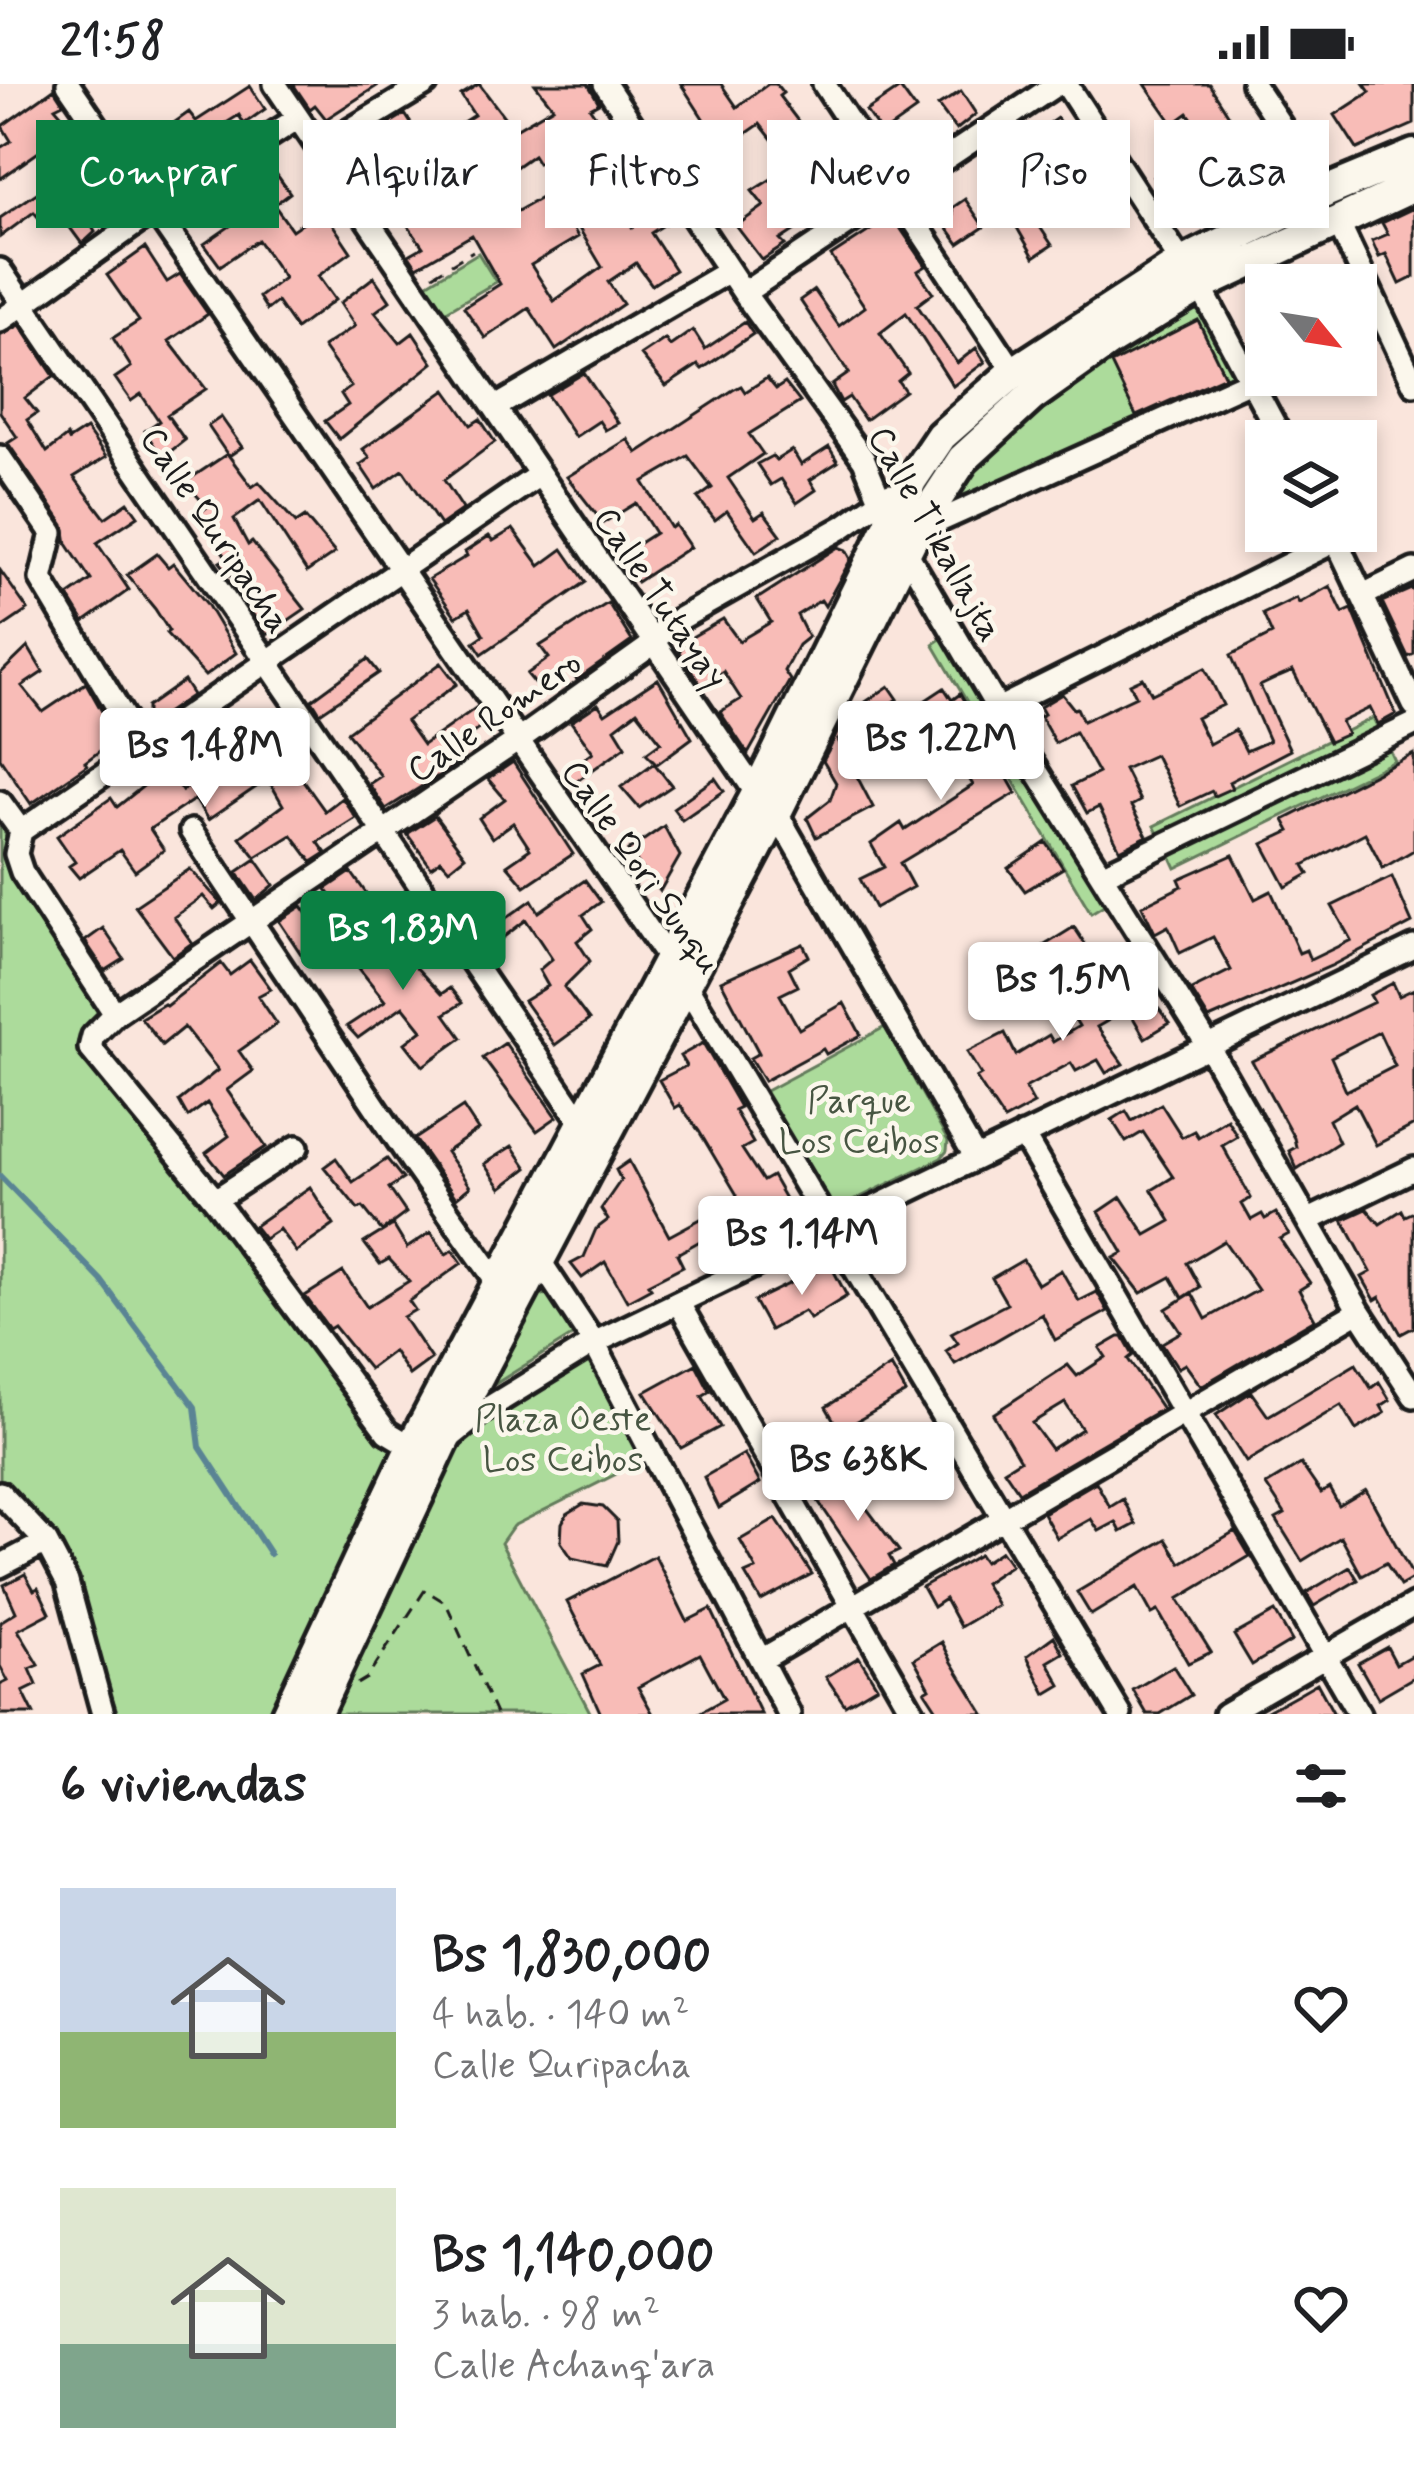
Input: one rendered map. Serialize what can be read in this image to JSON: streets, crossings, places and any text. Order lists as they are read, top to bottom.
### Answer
{
  "streets": {
    "street": [
      "Calle Quripacha",
      "Calle T'ikallajta",
      "Calle Tutayay",
      "Calle Romero",
      "Calle Qori Sunqu"
    ]
  },
  "crossings": [
    ["Calle Quripacha", "Calle Romero"],
    ["Calle T'ikallajta", "Calle Romero"],
    ["Calle Tutayay", "Calle Romero"],
    ["Calle Romero", "Calle Qori Sunqu"]
  ],
  "parks": ["Parque Los Ceibos", "Plaza Oeste Los Ceibos"],
  "north": "bottom right",
  "page": {
    "status": "21:58",
    "chip": [
      "Comprar",
      "Alquilar",
      "Filtros",
      "Nuevo",
      "Piso",
      "Casa"
    ],
    "price": [
      "Bs 1.22M",
      "Bs 1.48M",
      "Bs 1.83M",
      "Bs 1.5M",
      "Bs 1.14M",
      "Bs 638K"
    ],
    "heading": "6 viviendas",
    "list": [
      {
        "name": "Bs 1,830,000",
        "note": "4 hab. · 140 m² · Calle Quripacha"
      },
      {
        "name": "Bs 1,140,000",
        "note": "3 hab. · 98 m² · Calle Achanq'ara"
      }
    ]
  }
}
